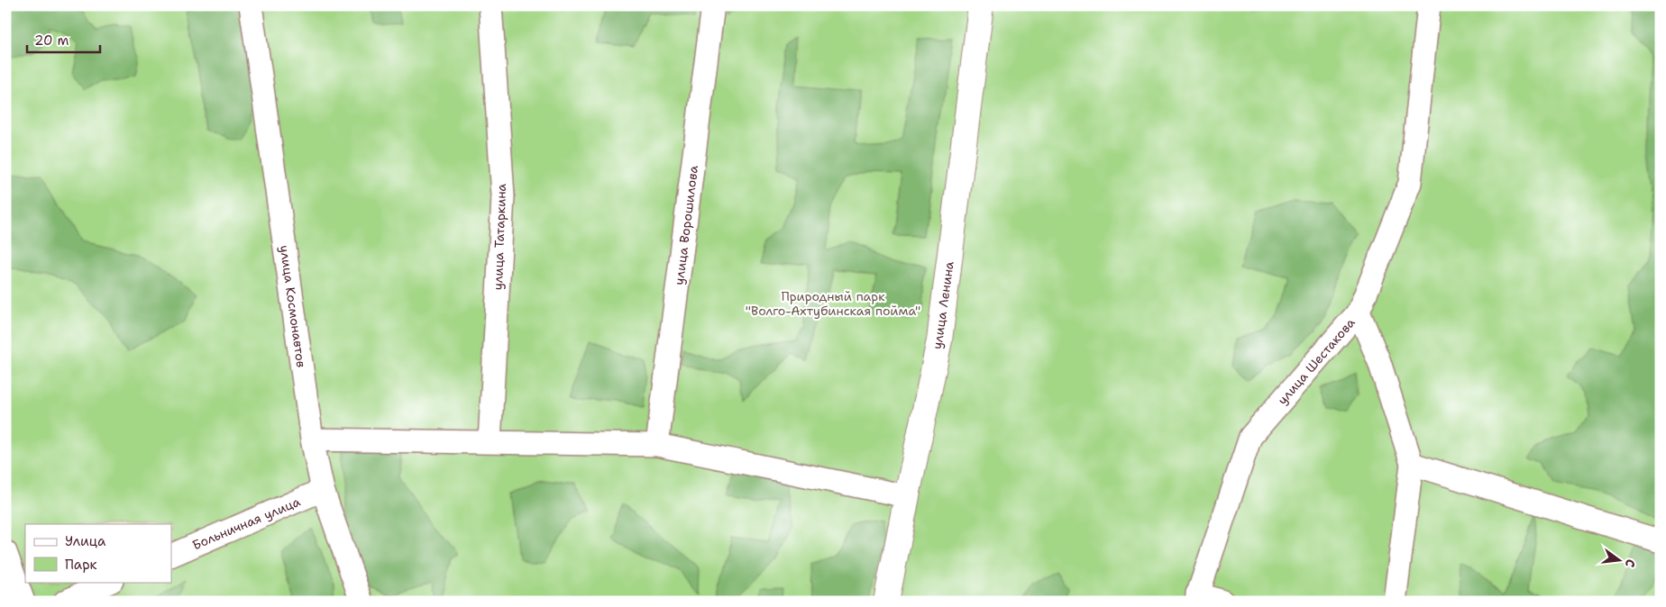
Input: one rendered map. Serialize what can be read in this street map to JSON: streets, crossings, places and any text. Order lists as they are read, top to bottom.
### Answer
{
  "streets": {
    "street": [
      "улица Ворошилова",
      "улица Татаркина",
      "улица Ленина",
      "улица Космонавтов",
      "улица Шестакова",
      "Больничная улица"
    ]
  },
  "crossings": [
    ["улица Космонавтов", "Больничная улица"]
  ],
  "parks": ["Природный парк \"Волго-Ахтубинская пойма\""],
  "legend": ["Улица", "Парк"],
  "scale_bar": "20 m",
  "north": "right"
}
